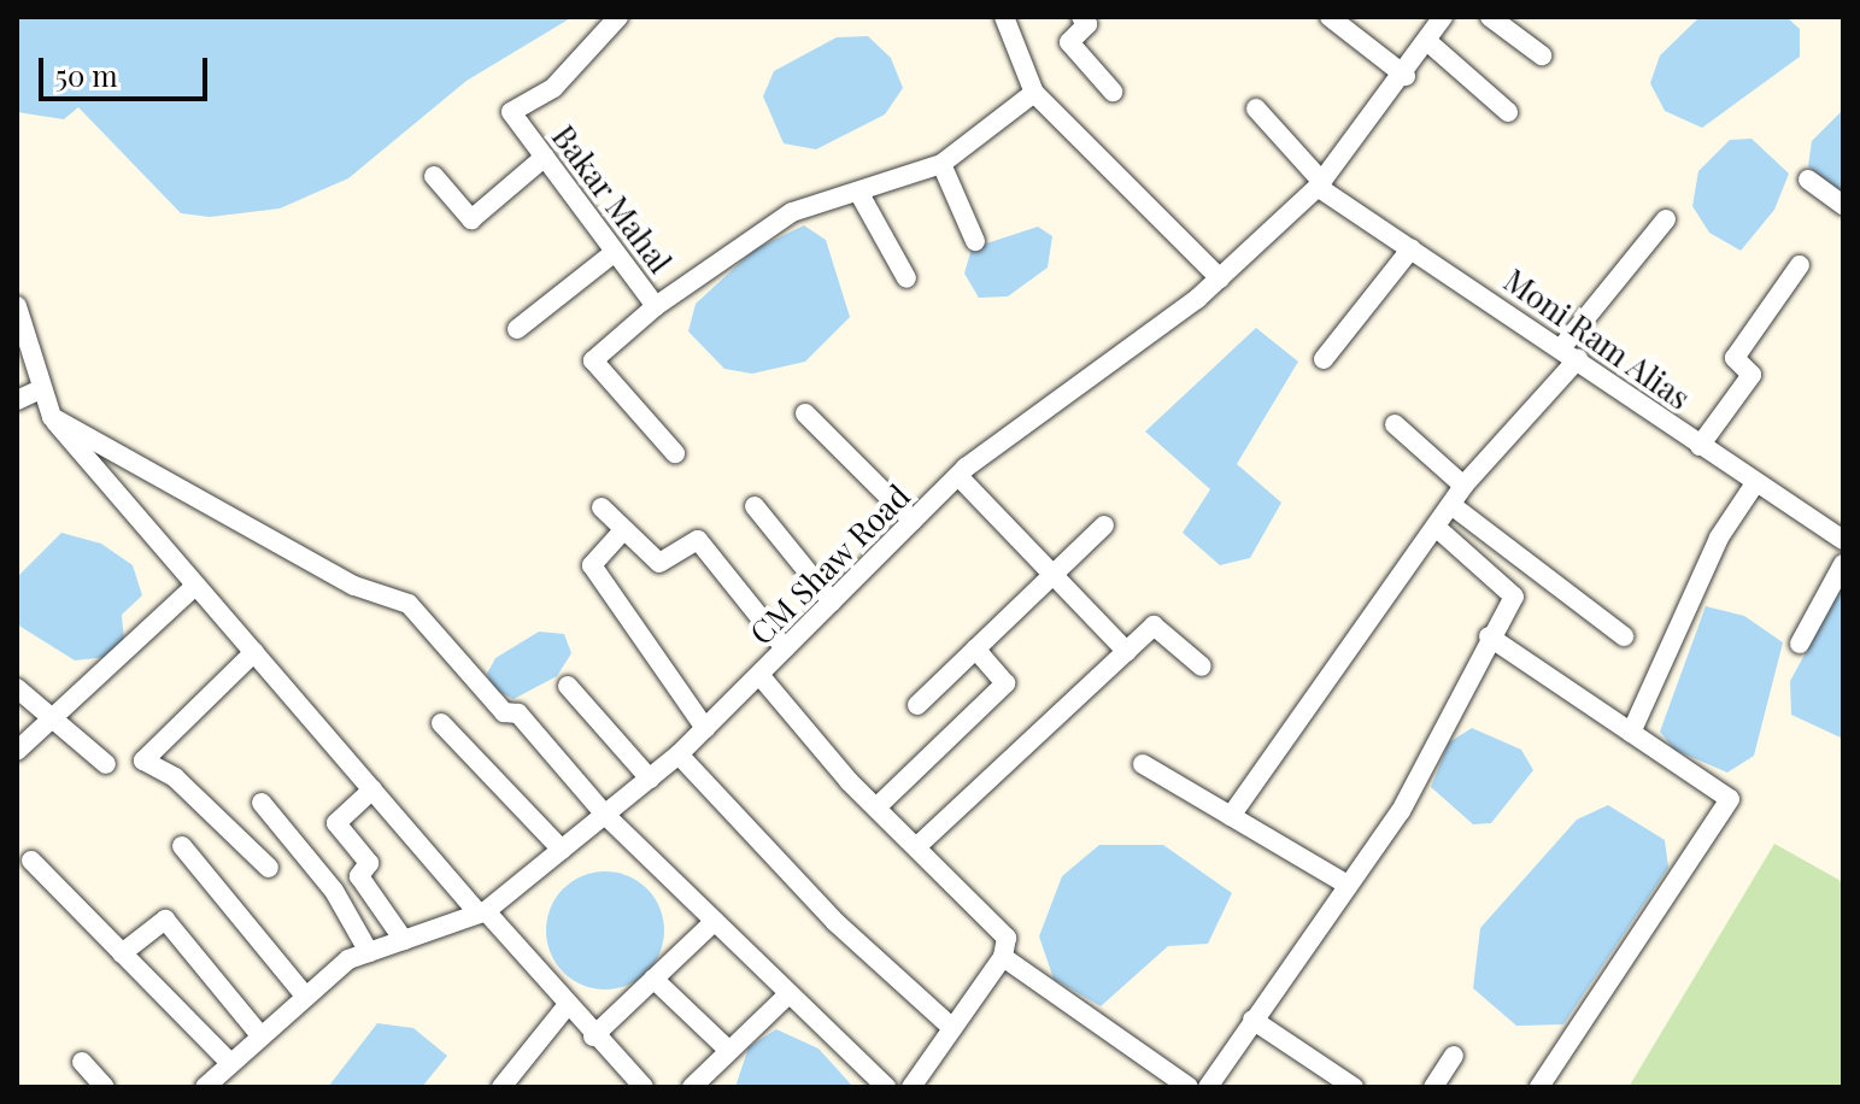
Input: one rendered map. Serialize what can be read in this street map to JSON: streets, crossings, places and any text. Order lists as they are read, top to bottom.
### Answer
{
  "streets": {
    "street": ["Bakar Mahal", "Moni Ram Alias", "CM Shaw Road"]
  },
  "crossings": [
    ["Moni Ram Alias", "CM Shaw Road"]
  ],
  "scale_bar": "50 m"
}
